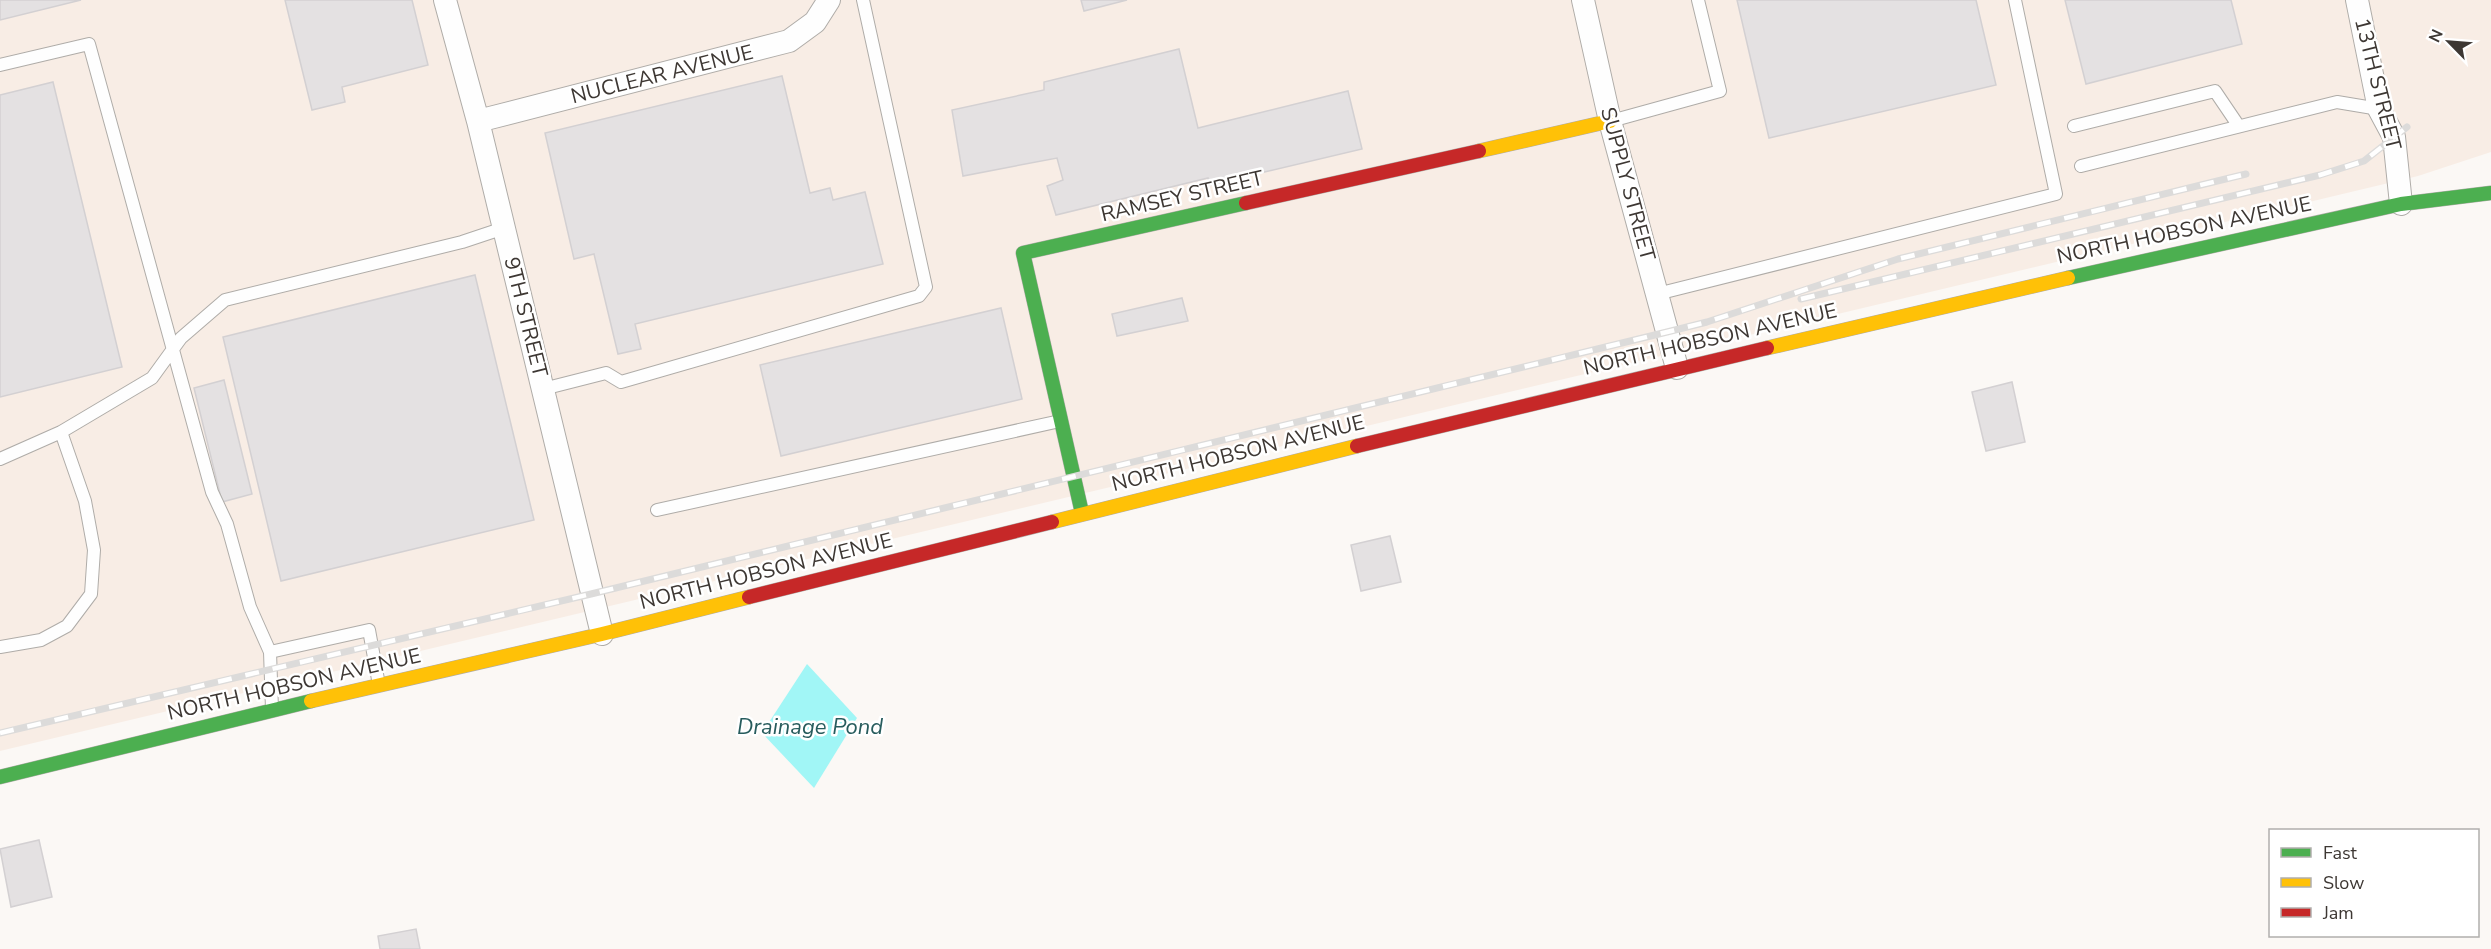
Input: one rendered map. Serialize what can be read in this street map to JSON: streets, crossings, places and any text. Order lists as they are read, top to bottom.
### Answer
{
  "streets": {
    "street": [
      "NUCLEAR AVENUE",
      "13TH STREET",
      "SUPPLY STREET",
      "RAMSEY STREET",
      "NORTH HOBSON AVENUE",
      "9TH STREET"
    ]
  },
  "crossings": [
    ["NUCLEAR AVENUE", "9TH STREET"],
    ["13TH STREET", "NORTH HOBSON AVENUE"],
    ["SUPPLY STREET", "RAMSEY STREET"],
    ["SUPPLY STREET", "NORTH HOBSON AVENUE"],
    ["RAMSEY STREET", "NORTH HOBSON AVENUE"],
    ["NORTH HOBSON AVENUE", "9TH STREET"]
  ],
  "water": ["Drainage Pond"],
  "legend": ["Fast", "Slow", "Jam"],
  "north": "top left"
}
